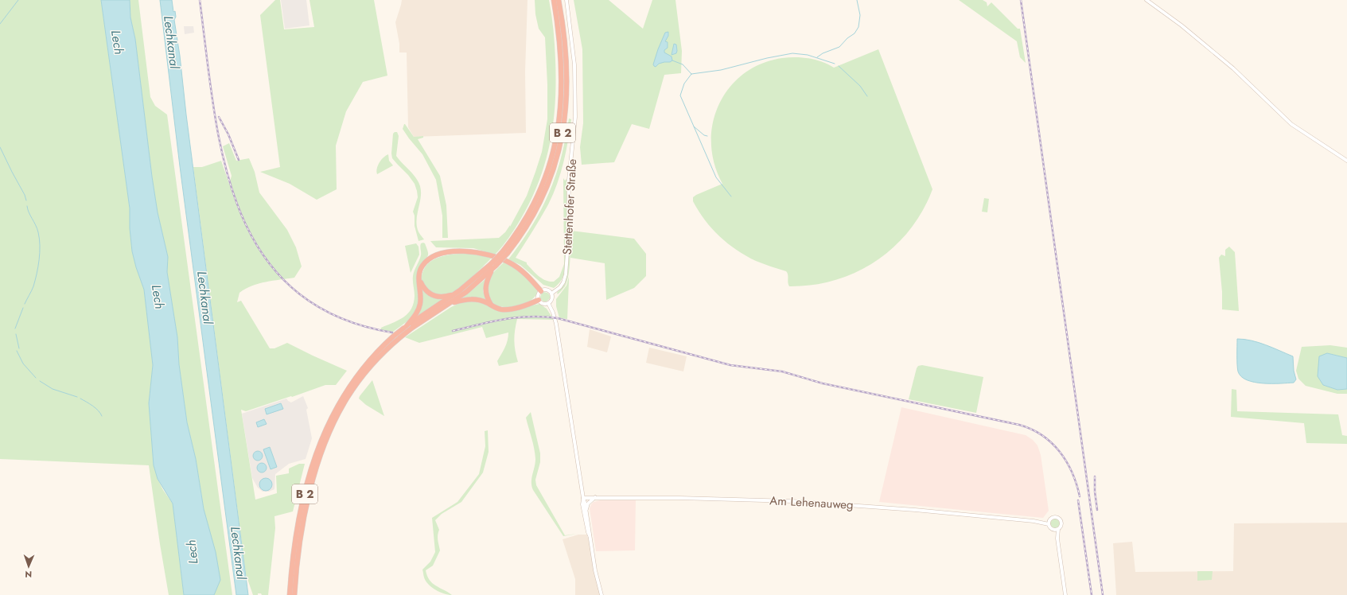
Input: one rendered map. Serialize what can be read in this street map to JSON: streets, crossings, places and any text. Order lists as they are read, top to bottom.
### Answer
{
  "streets": {
    "highway": ["B 2"],
    "street": ["Stettenhofer Straße", "Am Lehenauweg"]
  },
  "water": ["Lech", "Lechkanal"],
  "north": "bottom"
}
